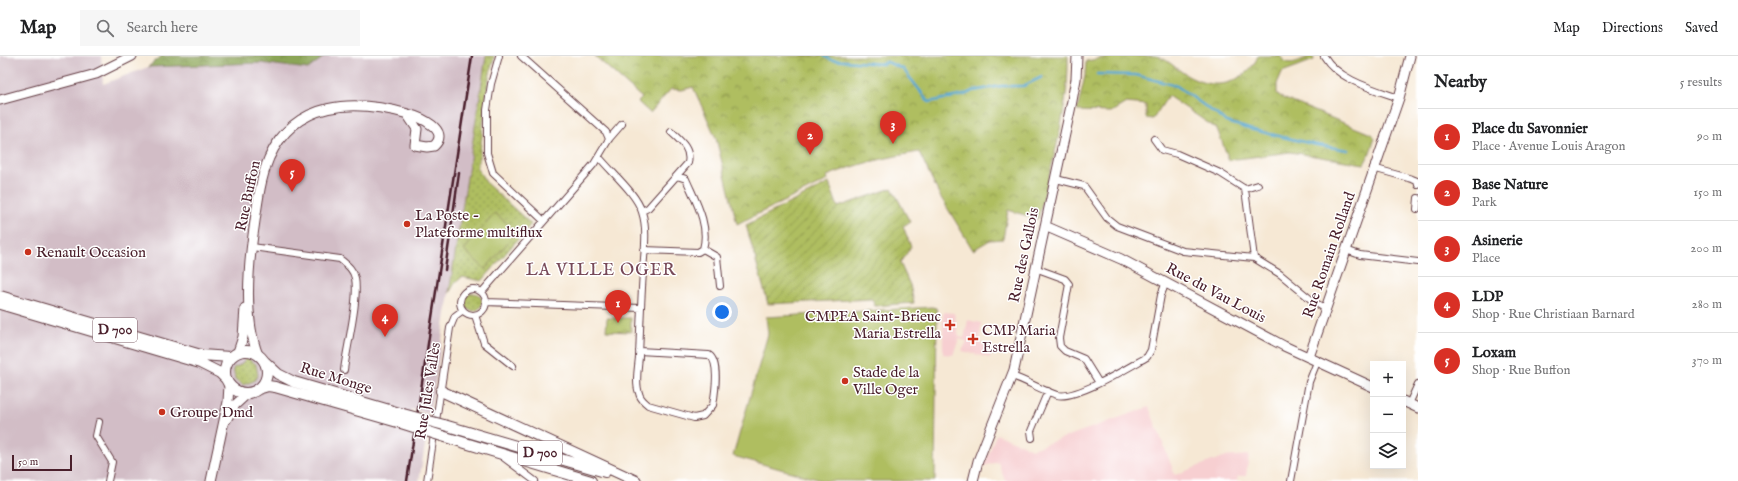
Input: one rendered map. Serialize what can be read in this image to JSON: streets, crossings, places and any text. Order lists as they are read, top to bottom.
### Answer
{
  "streets": {
    "main road": ["D 700", "Rue Monge"],
    "street": [
      "Rue Buffon",
      "Rue des Gallois",
      "Rue Romain Rolland",
      "Rue du Vau Louis",
      "Rue Jules Vallès"
    ]
  },
  "crossings": [
    ["Rue Buffon", "D 700"],
    ["Rue Buffon", "Rue Monge"],
    ["Rue des Gallois", "Rue du Vau Louis"],
    ["Rue Romain Rolland", "Rue du Vau Louis"],
    ["D 700", "Rue Monge"]
  ],
  "districts": ["LA VILLE OGER"],
  "places": {
    "other": [
      "La Poste - Plateforme multiflux",
      "Renault Occasion",
      "Stade de la Ville Oger",
      "Groupe Dmd"
    ],
    "health": ["CMPEA Saint-Brieuc Maria Estrella", "CMP Maria Estrella"]
  },
  "scale_bar": "50 m",
  "page": {
    "header": "Map",
    "search": "Search here",
    "nav": ["Map", "Directions", "Saved"],
    "heading": ["Nearby", "5 results"],
    "list": [
      {
        "mark": "1",
        "name": "Place du Savonnier",
        "note": "Place · Avenue Louis Aragon",
        "value": "90 m"
      },
      {
        "mark": "2",
        "name": "Base Nature",
        "note": "Park",
        "value": "150 m"
      },
      {
        "mark": "3",
        "name": "Asinerie",
        "note": "Place",
        "value": "200 m"
      },
      {
        "mark": "4",
        "name": "LDP",
        "note": "Shop · Rue Christiaan Barnard",
        "value": "280 m"
      },
      {
        "mark": "5",
        "name": "Loxam",
        "note": "Shop · Rue Buffon",
        "value": "370 m"
      }
    ],
    "pins": [
      "3",
      "2",
      "5",
      "1",
      "4"
    ],
    "map_buttons": ["+", "−"],
    "scale": "50 m"
  }
}
